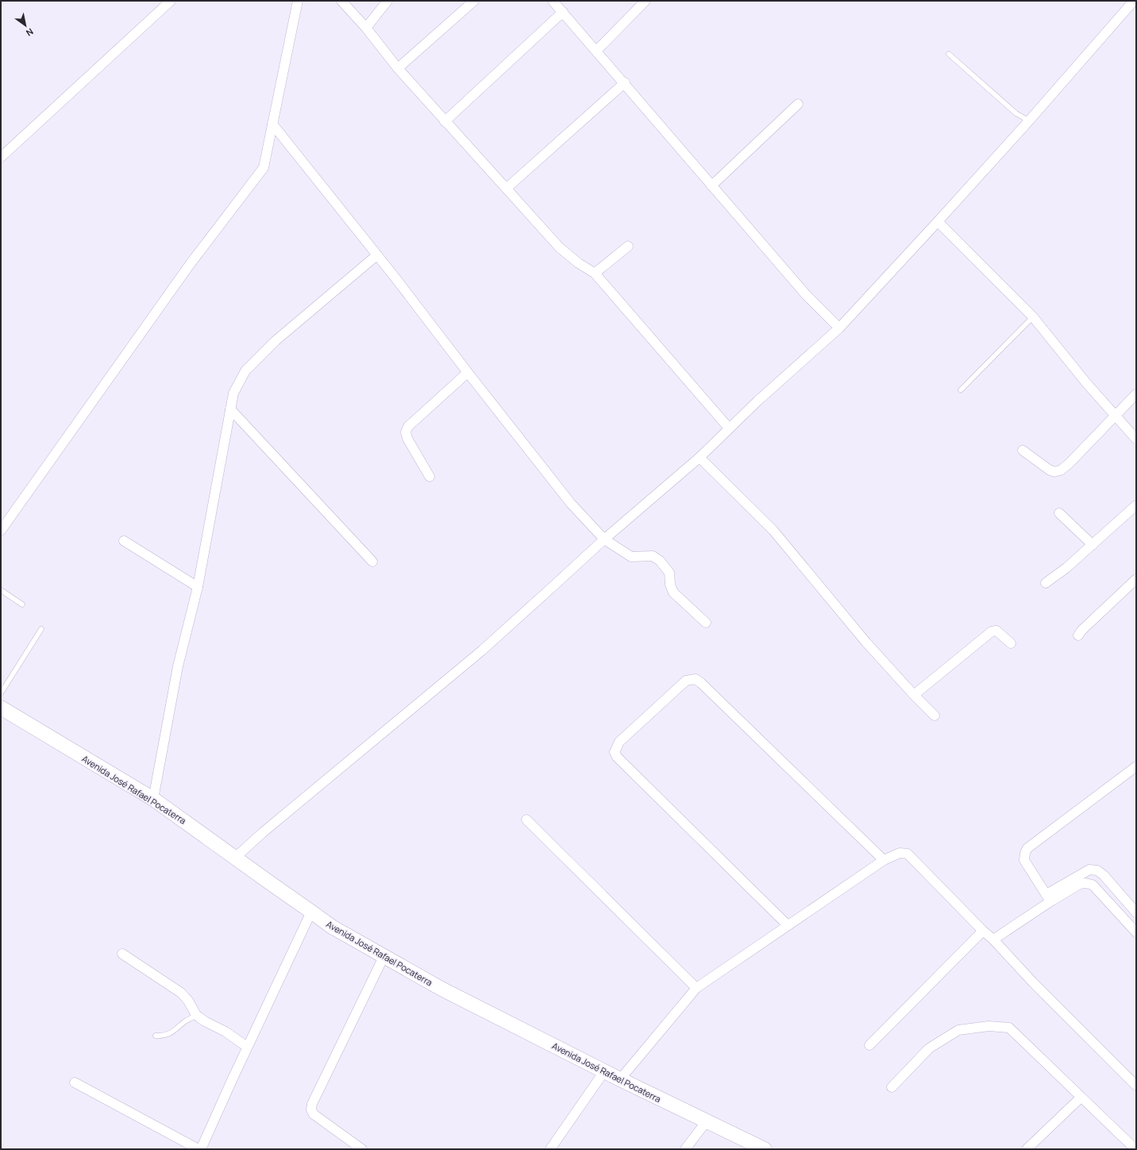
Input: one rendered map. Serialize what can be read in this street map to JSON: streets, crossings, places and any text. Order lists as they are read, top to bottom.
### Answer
{
  "streets": {
    "street": ["Avenida José Rafael Pocaterra"]
  },
  "north": "bottom right"
}
